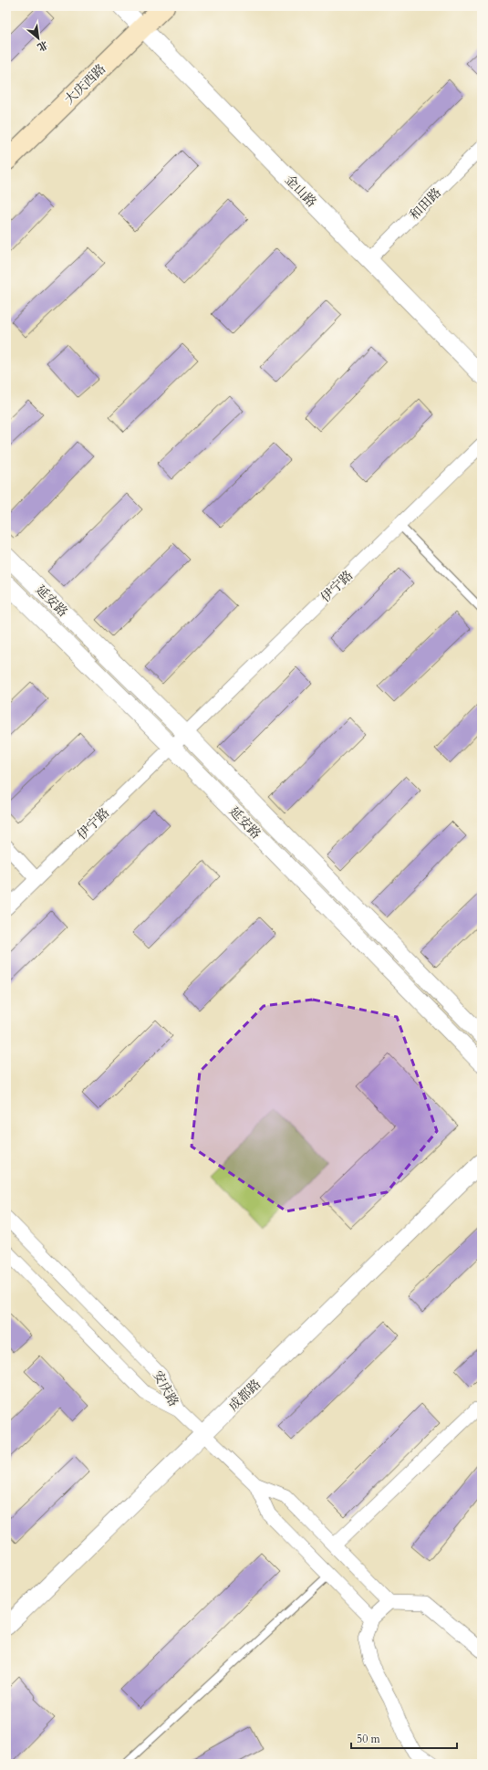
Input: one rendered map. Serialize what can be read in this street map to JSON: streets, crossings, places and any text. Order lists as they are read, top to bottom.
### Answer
{
  "streets": {
    "main road": ["大庆西路"],
    "street": [
      "金山路",
      "和田路",
      "伊宁路",
      "延安路",
      "安庆路",
      "成都路"
    ]
  },
  "crossings": [
    ["大庆西路", "金山路"],
    ["金山路", "和田路"],
    ["伊宁路", "延安路"]
  ],
  "scale_bar": "50 m",
  "north": "bottom right"
}
